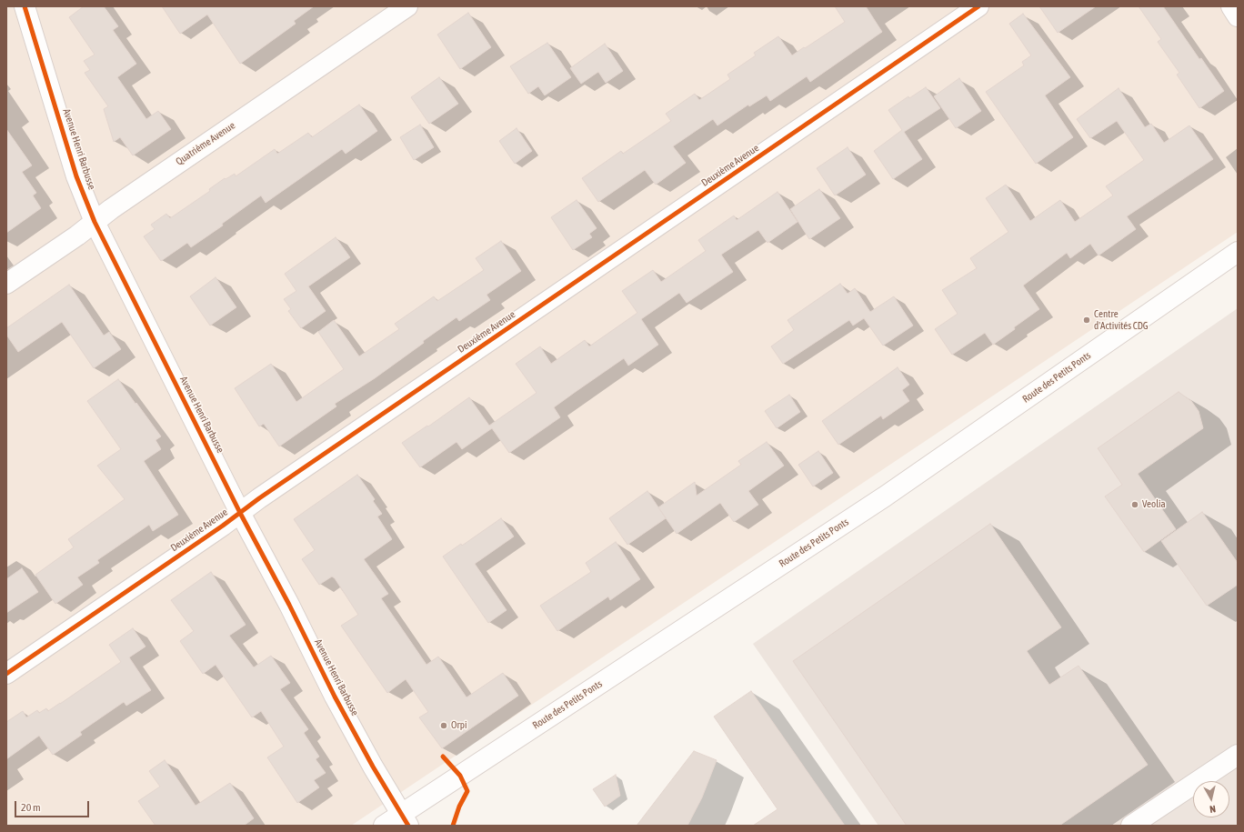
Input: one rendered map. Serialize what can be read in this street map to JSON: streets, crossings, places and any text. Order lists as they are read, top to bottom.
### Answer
{
  "streets": {
    "street": [
      "Quatrième Avenue",
      "Avenue Henri Barbusse",
      "Deuxième Avenue",
      "Route des Petits Ponts"
    ]
  },
  "crossings": [
    ["Quatrième Avenue", "Avenue Henri Barbusse"],
    ["Avenue Henri Barbusse", "Deuxième Avenue"],
    ["Avenue Henri Barbusse", "Route des Petits Ponts"]
  ],
  "places": ["Centre d'Activités CDG", "Veolia", "Orpi"],
  "scale_bar": "20 m",
  "north": "bottom"
}
